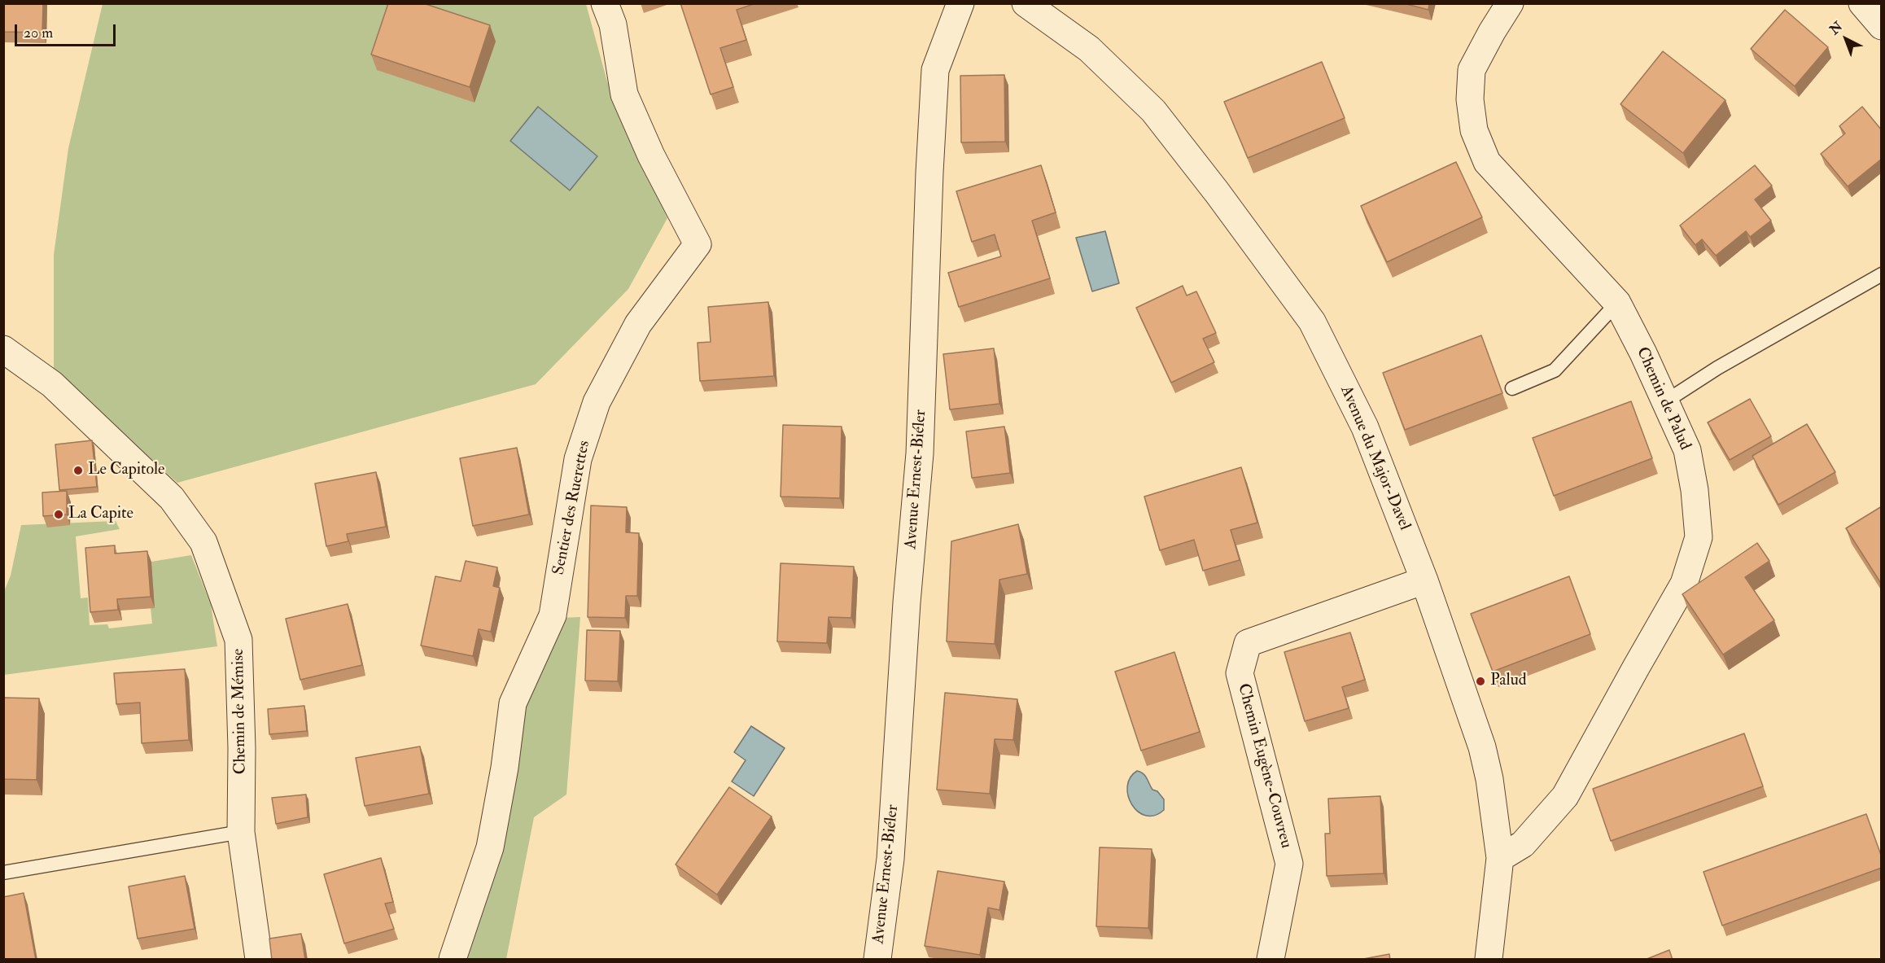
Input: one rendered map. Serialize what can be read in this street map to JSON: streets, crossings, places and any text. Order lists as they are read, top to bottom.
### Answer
{
  "streets": {
    "street": [
      "Chemin de Palud",
      "Avenue du Major-Davel",
      "Avenue Ernest-Biéler",
      "Sentier des Ruerettes",
      "Chemin de Mémise",
      "Chemin Eugène-Couvreu"
    ]
  },
  "crossings": [
    ["Chemin de Palud", "Avenue du Major-Davel"],
    ["Avenue du Major-Davel", "Chemin Eugène-Couvreu"]
  ],
  "places": ["Le Capitole", "La Capite", "Palud"],
  "scale_bar": "20 m",
  "north": "top left"
}
